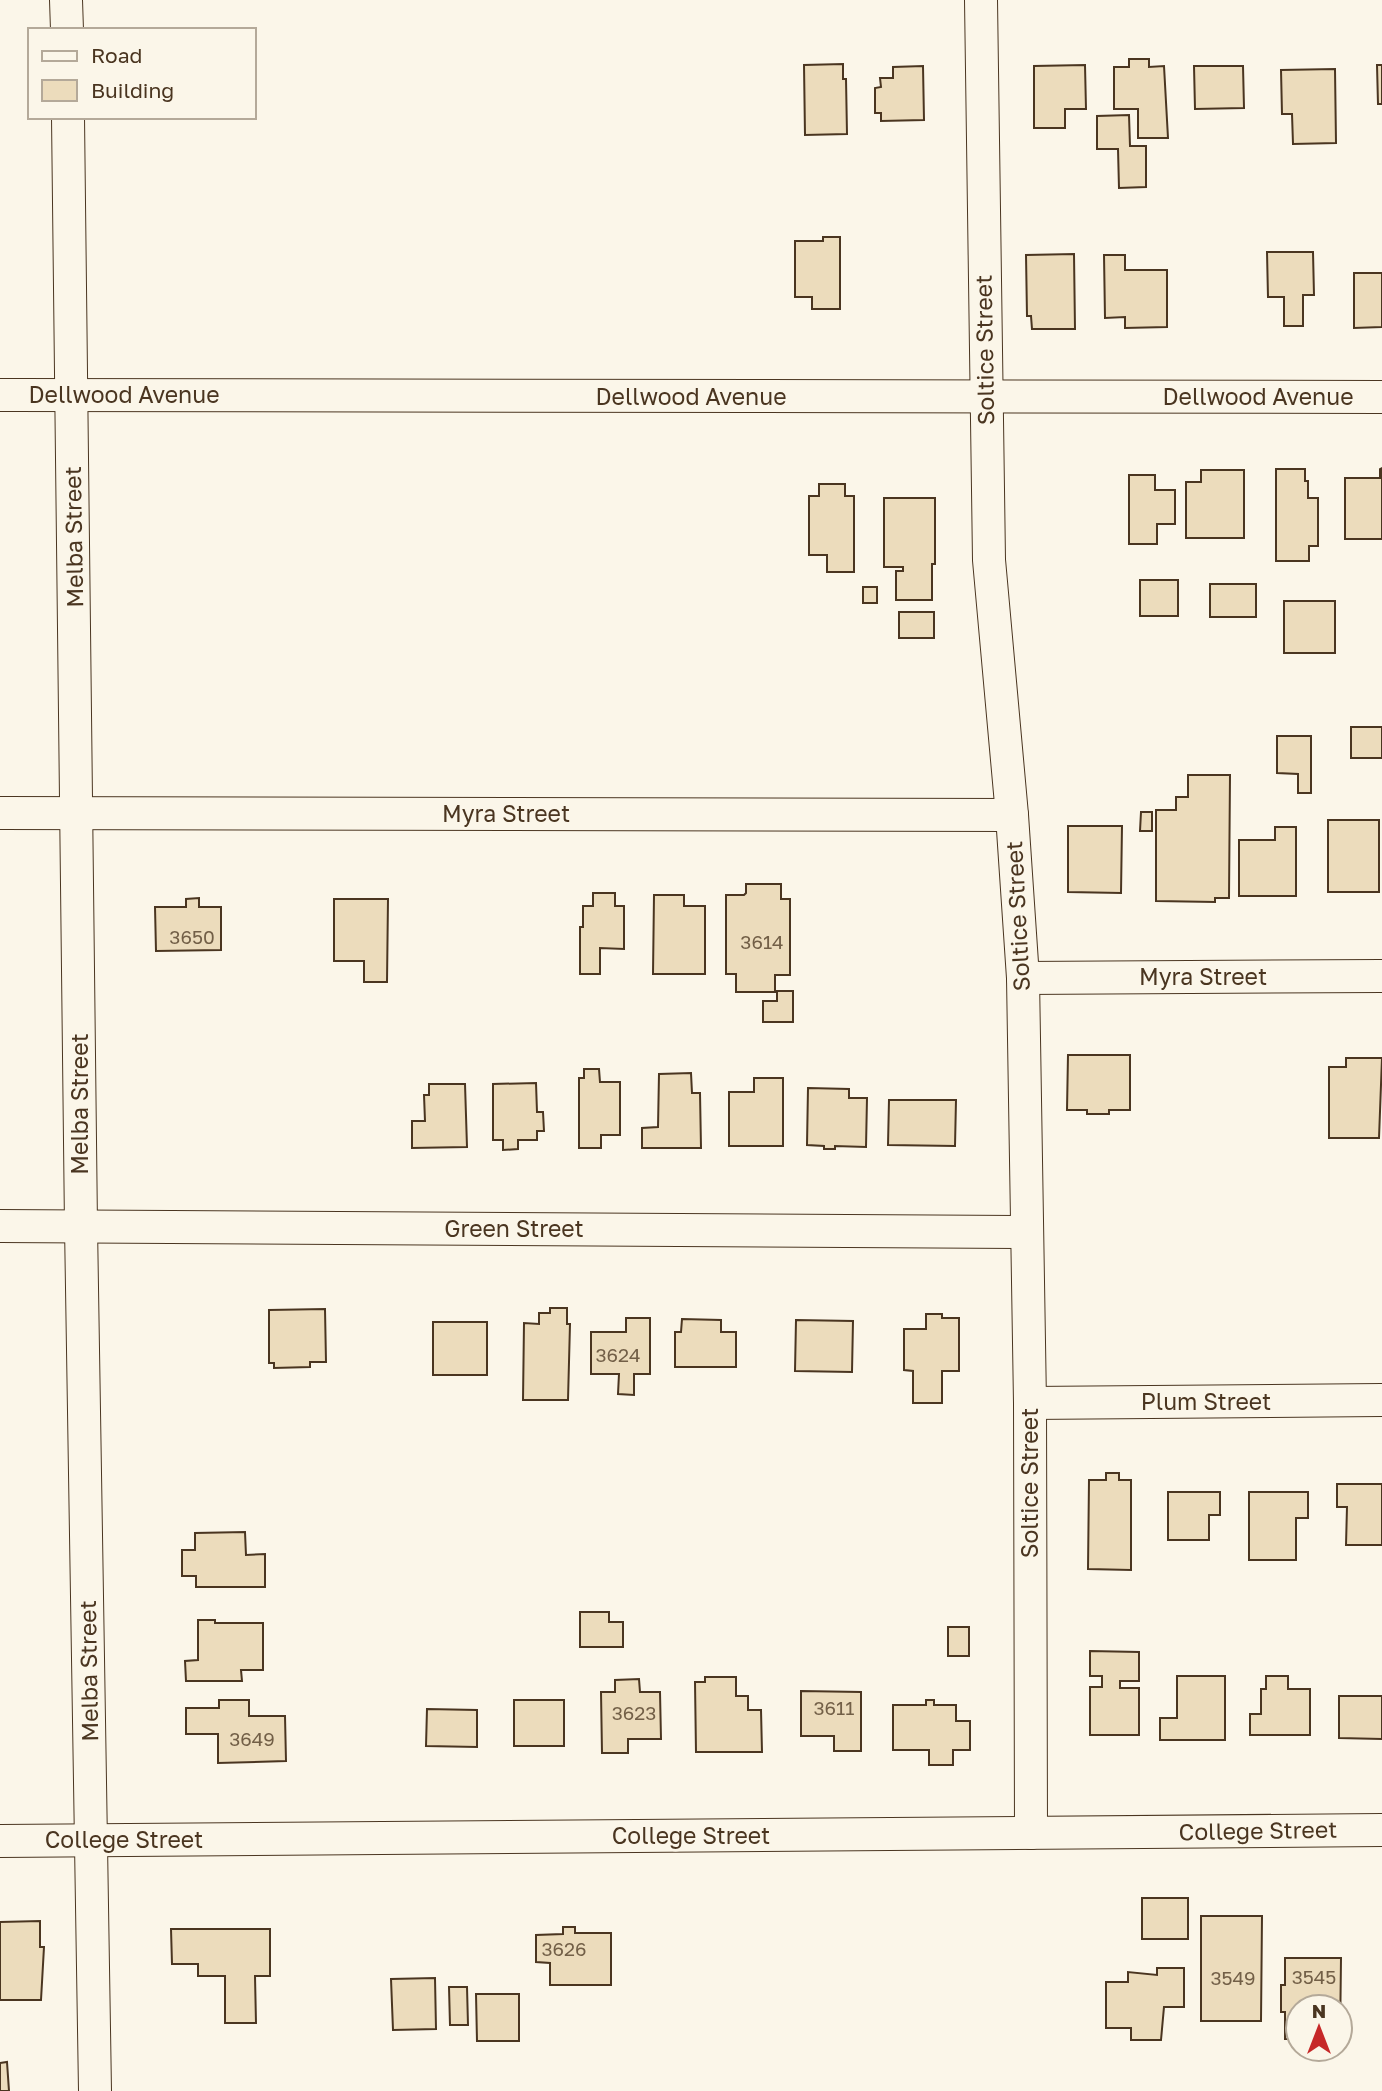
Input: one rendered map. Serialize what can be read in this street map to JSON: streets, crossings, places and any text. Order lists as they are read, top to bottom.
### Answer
{
  "streets": {
    "street": [
      "Soltice Street",
      "Dellwood Avenue",
      "Melba Street",
      "Myra Street",
      "Green Street",
      "Plum Street",
      "College Street"
    ]
  },
  "crossings": [
    ["Soltice Street", "Dellwood Avenue"],
    ["Soltice Street", "Myra Street"],
    ["Soltice Street", "Green Street"],
    ["Soltice Street", "Plum Street"],
    ["Soltice Street", "College Street"],
    ["Dellwood Avenue", "Melba Street"],
    ["Melba Street", "Myra Street"],
    ["Melba Street", "Green Street"],
    ["Melba Street", "College Street"]
  ],
  "house_numbers": [
    "3650",
    "3614",
    "3624",
    "3611",
    "3623",
    "3649",
    "3626",
    "3545",
    "3549"
  ],
  "legend": ["Road", "Building"],
  "north": "top"
}
